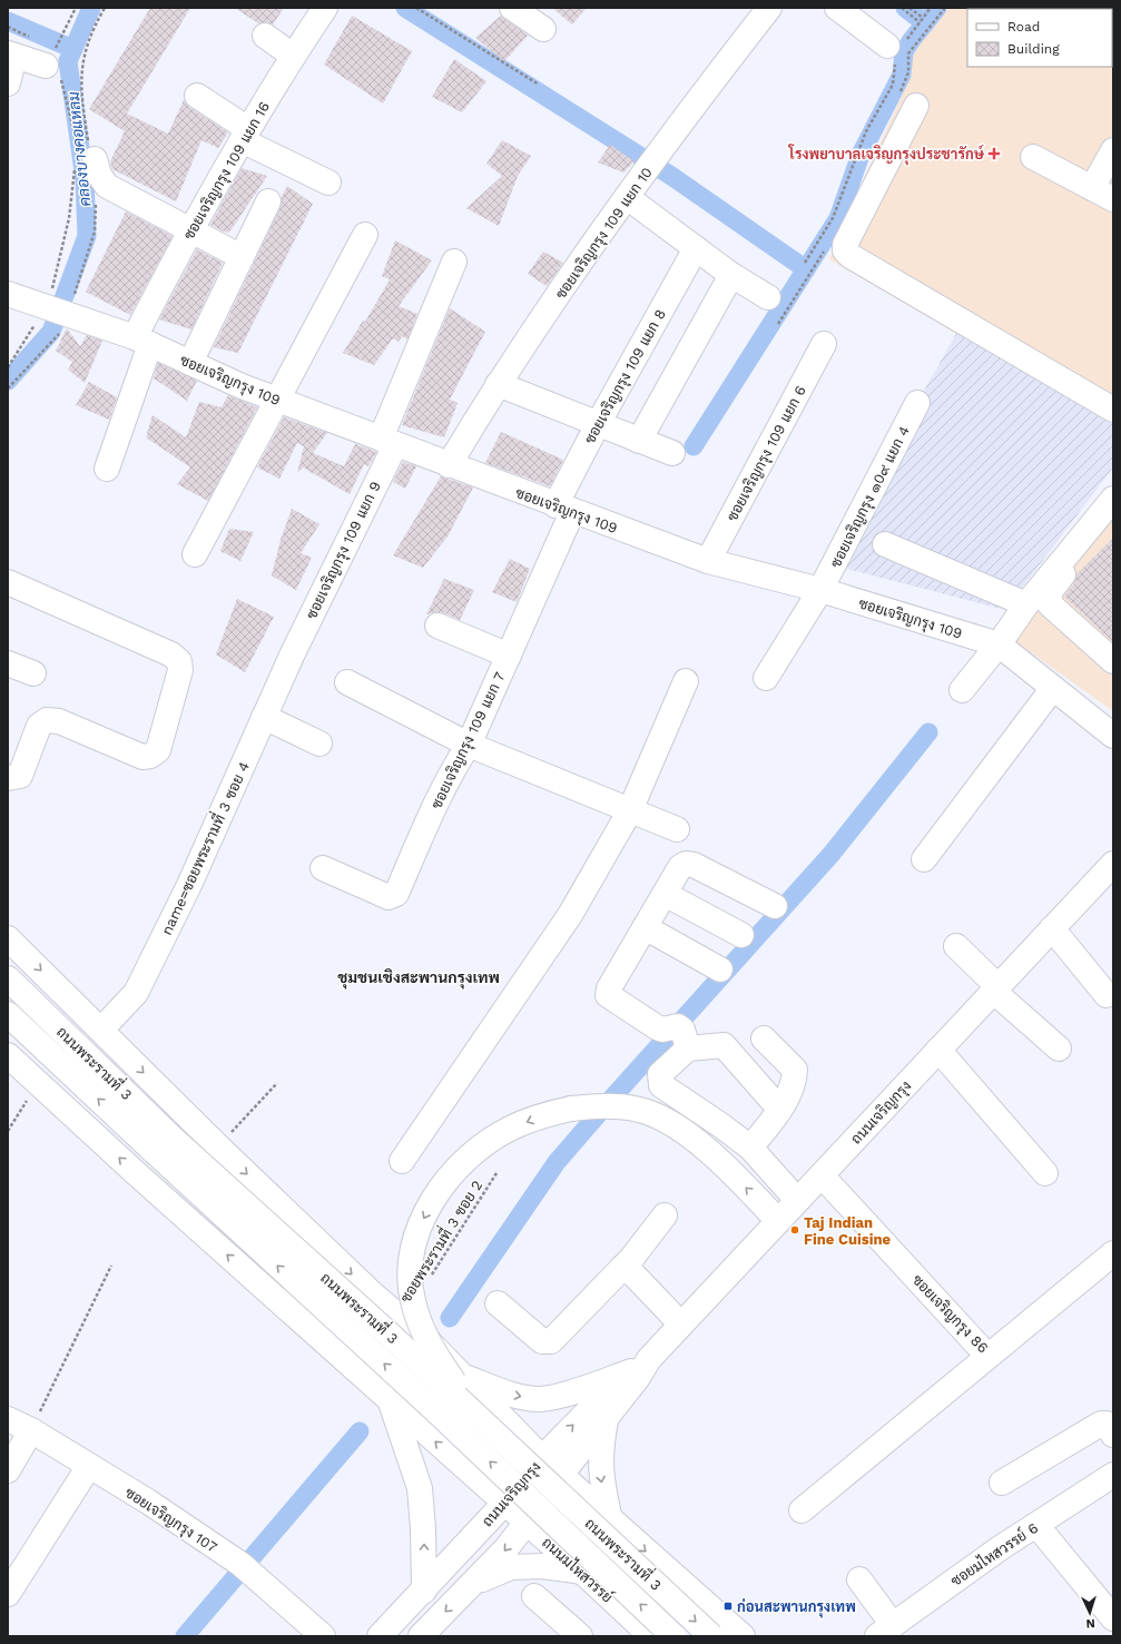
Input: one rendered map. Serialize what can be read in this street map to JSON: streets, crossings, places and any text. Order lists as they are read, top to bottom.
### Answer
{
  "streets": {
    "street": [
      "ซอยเจริญกรุง 109 แยก 16",
      "ซอยเจริญกรุง 109 แยก 10",
      "ซอยเจริญกรุง 109 แยก 8",
      "ซอยเจริญกรุง 109",
      "ซอยเจริญกรุง 109 แยก 6",
      "ซอยเจริญกรุง ๑0๙ แยก 4",
      "ซอยเจริญกรุง 109 แยก 9",
      "ซอยเจริญกรุง 109 แยก 7",
      "name=ซอยพระรามที่ 3 ซอย 4",
      "ถนนพระรามที่ 3",
      "ถนนเจริญกรุง",
      "ซอยเจริญกรุง 86",
      "ซอยเจริญกรุง 107",
      "ซอยมไหสวรรย์ 6",
      "ถนนมไหสวรรย์"
    ],
    "path": ["ซอยพระรามที่ 3 ซอย 2"]
  },
  "crossings": [
    ["ซอยเจริญกรุง 109 แยก 16", "ซอยเจริญกรุง 109"],
    ["ซอยเจริญกรุง 109 แยก 10", "ซอยเจริญกรุง 109"],
    ["ซอยเจริญกรุง 109 แยก 8", "ซอยเจริญกรุง 109"],
    ["ซอยเจริญกรุง 109 แยก 8", "ซอยเจริญกรุง 109 แยก 7"],
    ["ซอยเจริญกรุง 109", "ซอยเจริญกรุง 109 แยก 6"],
    ["ซอยเจริญกรุง 109", "ซอยเจริญกรุง ๑0๙ แยก 4"],
    ["ซอยเจริญกรุง 109", "ซอยเจริญกรุง 109 แยก 9"],
    ["ซอยเจริญกรุง 109", "ซอยเจริญกรุง 109 แยก 7"],
    ["ซอยเจริญกรุง 109 แยก 9", "name=ซอยพระรามที่ 3 ซอย 4"],
    ["name=ซอยพระรามที่ 3 ซอย 4", "ถนนพระรามที่ 3"],
    ["ถนนพระรามที่ 3", "ถนนเจริญกรุง"],
    ["ถนนเจริญกรุง", "ซอยเจริญกรุง 86"],
    ["ถนนเจริญกรุง", "ถนนมไหสวรรย์"]
  ],
  "districts": ["ชุมชนเชิงสะพานกรุงเทพ"],
  "water": ["คลองบางคอแหลม"],
  "places": {
    "health": ["โรงพยาบาลเจริญกรุงประชารักษ์"],
    "other": ["Taj Indian Fine Cuisine"],
    "transit": ["ก่อนสะพานกรุงเทพ"]
  },
  "legend": ["Road", "Building"],
  "north": "bottom"
}
